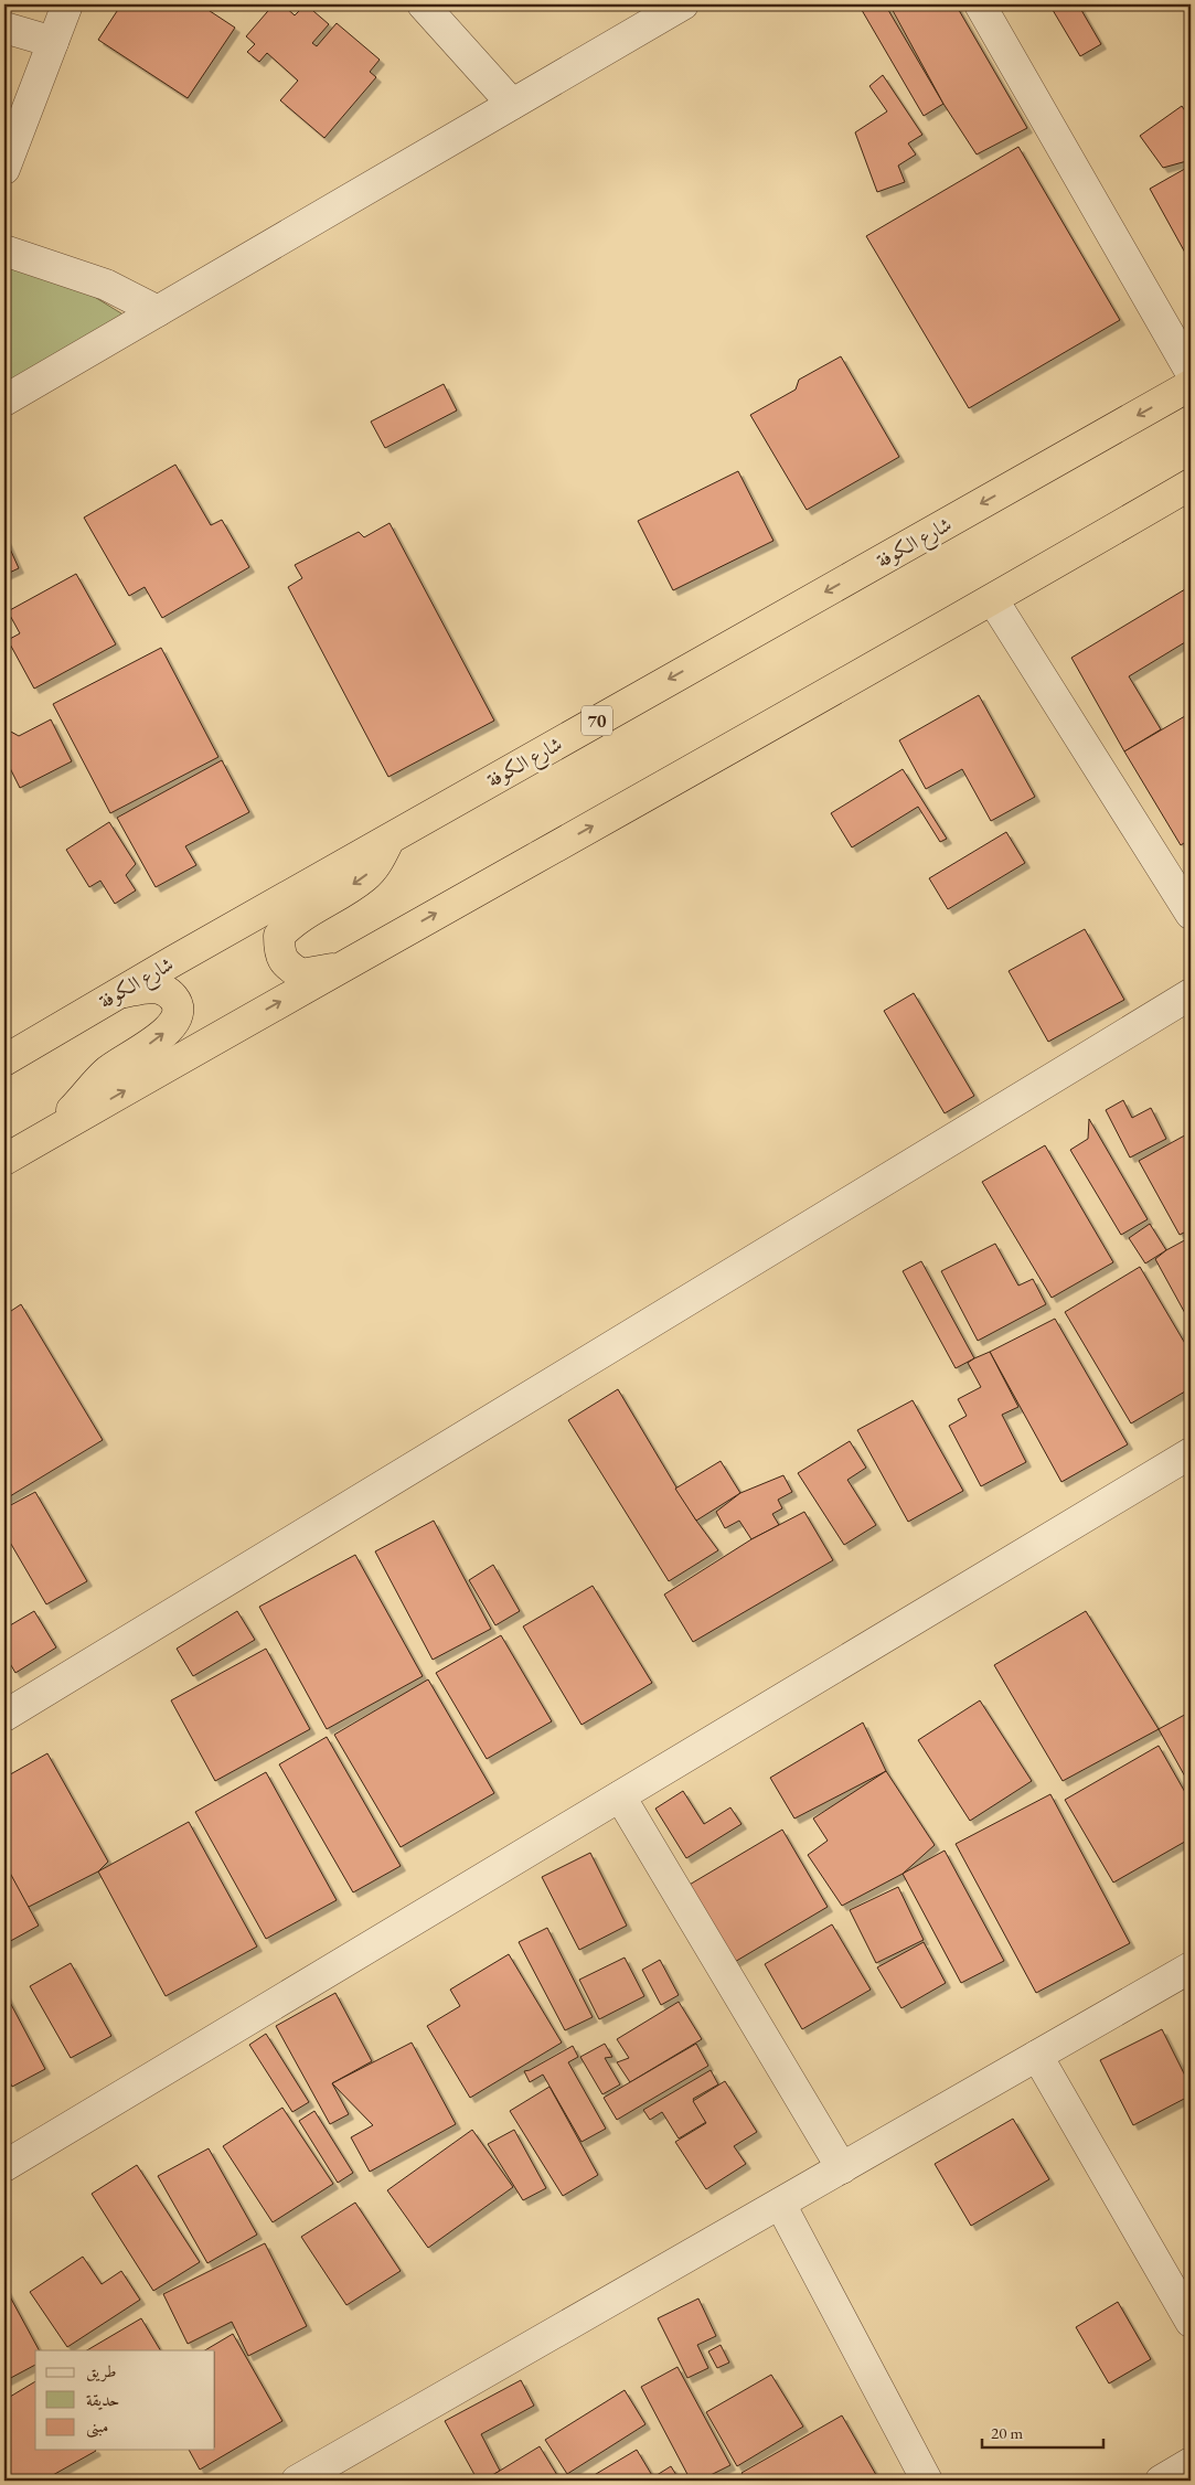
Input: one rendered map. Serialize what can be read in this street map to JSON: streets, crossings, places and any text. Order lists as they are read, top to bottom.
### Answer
{
  "streets": {
    "highway": ["شارع الكوفة", "70"]
  },
  "legend": ["طريق", "حديقة", "مبنى"],
  "scale_bar": "20 m"
}
